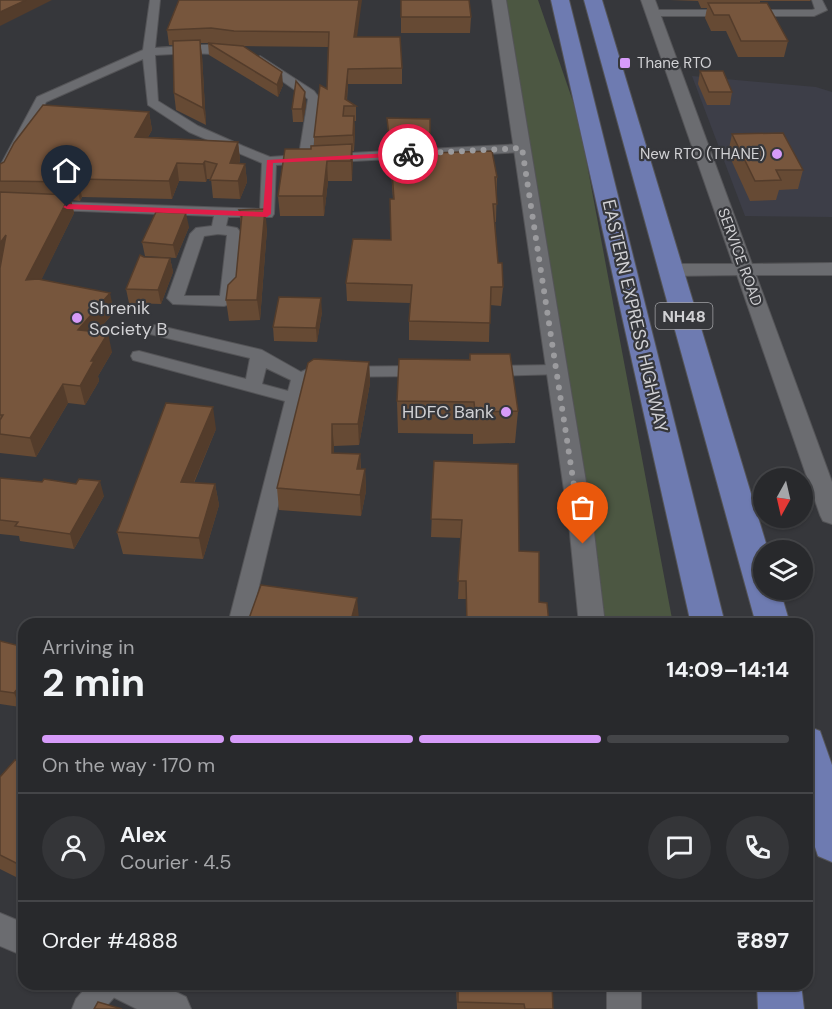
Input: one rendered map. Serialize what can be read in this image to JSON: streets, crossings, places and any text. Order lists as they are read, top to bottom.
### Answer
{
  "streets": {
    "highway": ["EASTERN EXPRESS HIGHWAY", "NH48"],
    "street": ["SERVICE ROAD"]
  },
  "places": {
    "transit": ["Thane RTO"],
    "other": ["New RTO (THANE)", "Shrenik Society B", "HDFC Bank"]
  },
  "north": "bottom",
  "page": {
    "heading": ["2 min", "Arriving in", "14:09–14:14"],
    "panel": [
      "Alex",
      "Courier · 4.5",
      "Order #4888",
      "₹897"
    ],
    "bar": "On the way · 170 m"
  }
}
